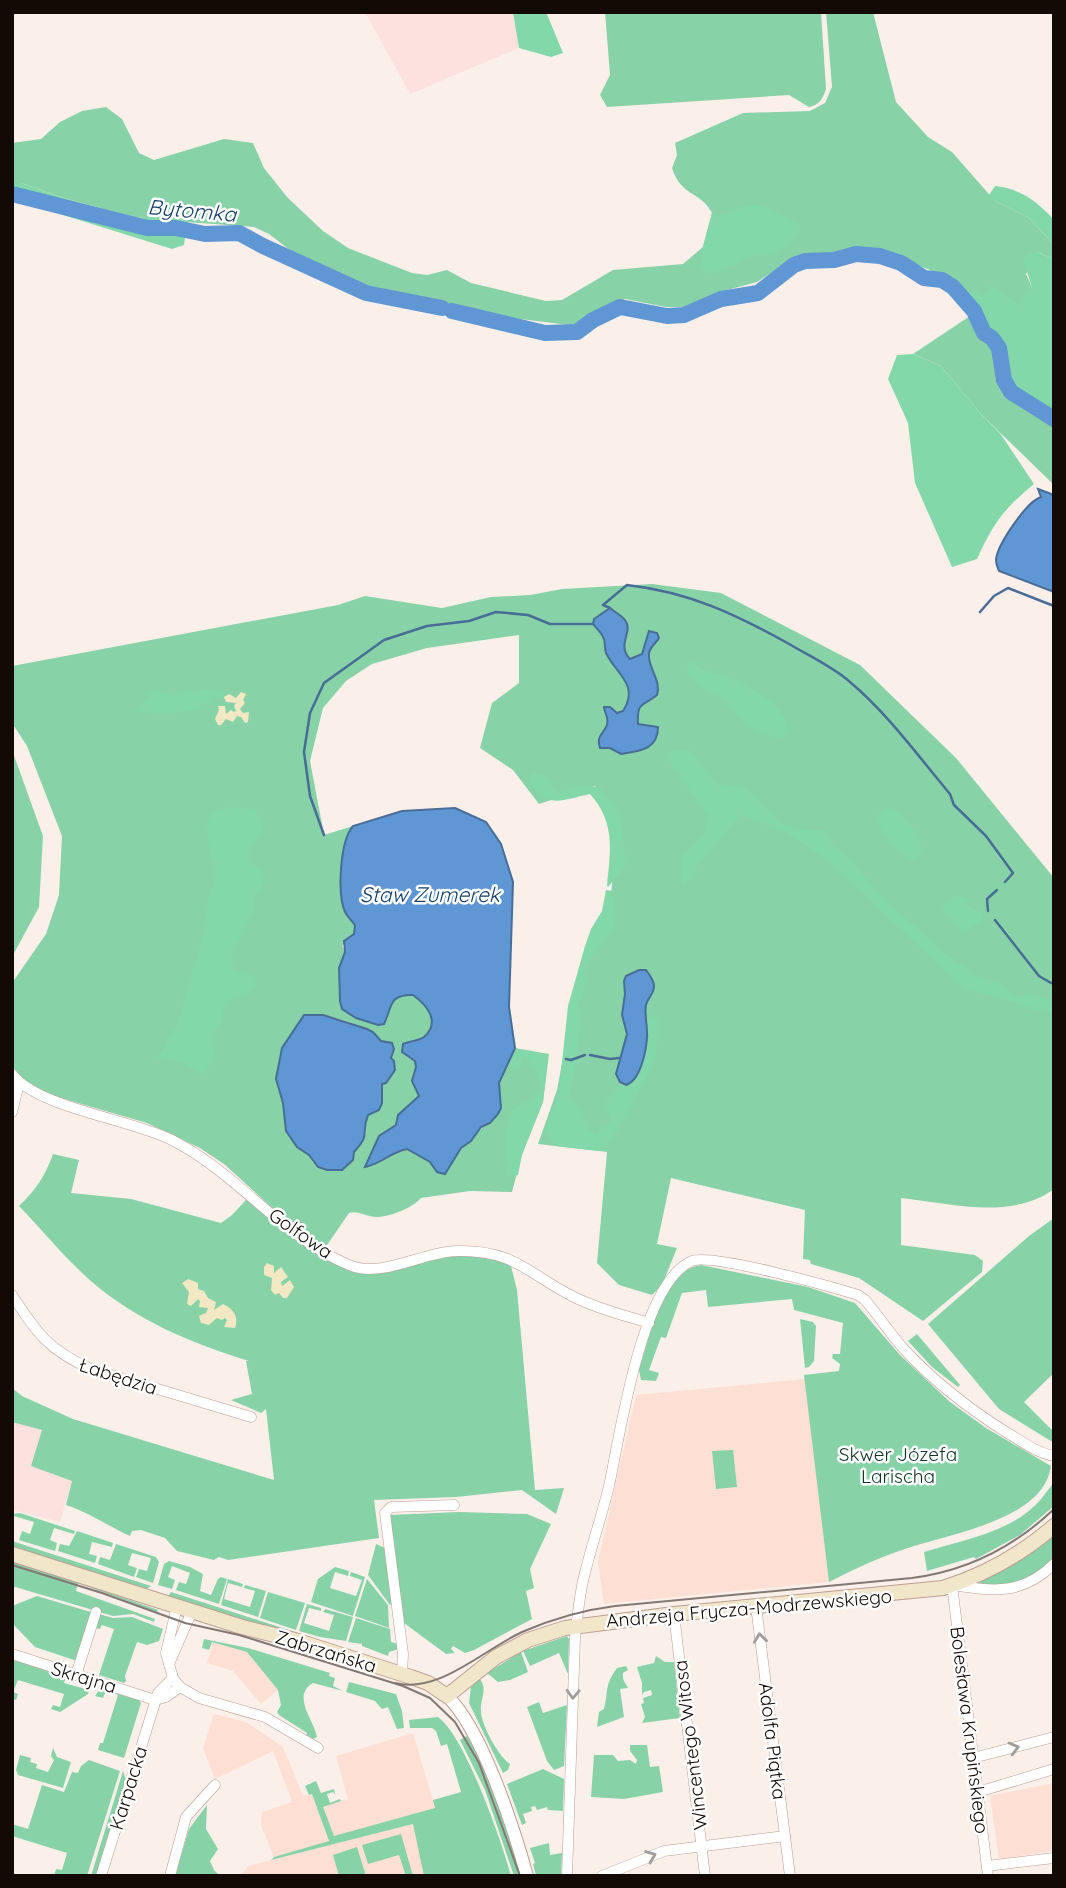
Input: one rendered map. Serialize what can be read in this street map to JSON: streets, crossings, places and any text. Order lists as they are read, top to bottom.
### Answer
{
  "streets": {
    "main road": ["Andrzeja Frycza-Modrzewskiego", "Zabrzańska"],
    "street": [
      "Golfowa",
      "Łabędzia",
      "Skrajna",
      "Bolesława Krupińskiego",
      "Adolfa Piątka",
      "Wincentego Witosa",
      "Karpacka"
    ]
  },
  "crossings": [
    ["Andrzeja Frycza-Modrzewskiego", "Zabrzańska"],
    ["Andrzeja Frycza-Modrzewskiego", "Bolesława Krupińskiego"],
    ["Andrzeja Frycza-Modrzewskiego", "Adolfa Piątka"],
    ["Andrzeja Frycza-Modrzewskiego", "Wincentego Witosa"],
    ["Skrajna", "Karpacka"]
  ],
  "one_way": ["Adolfa Piątka"],
  "water": ["Bytomka", "Staw Zumerek"],
  "parks": ["Skwer Józefa Larischa"]
}
